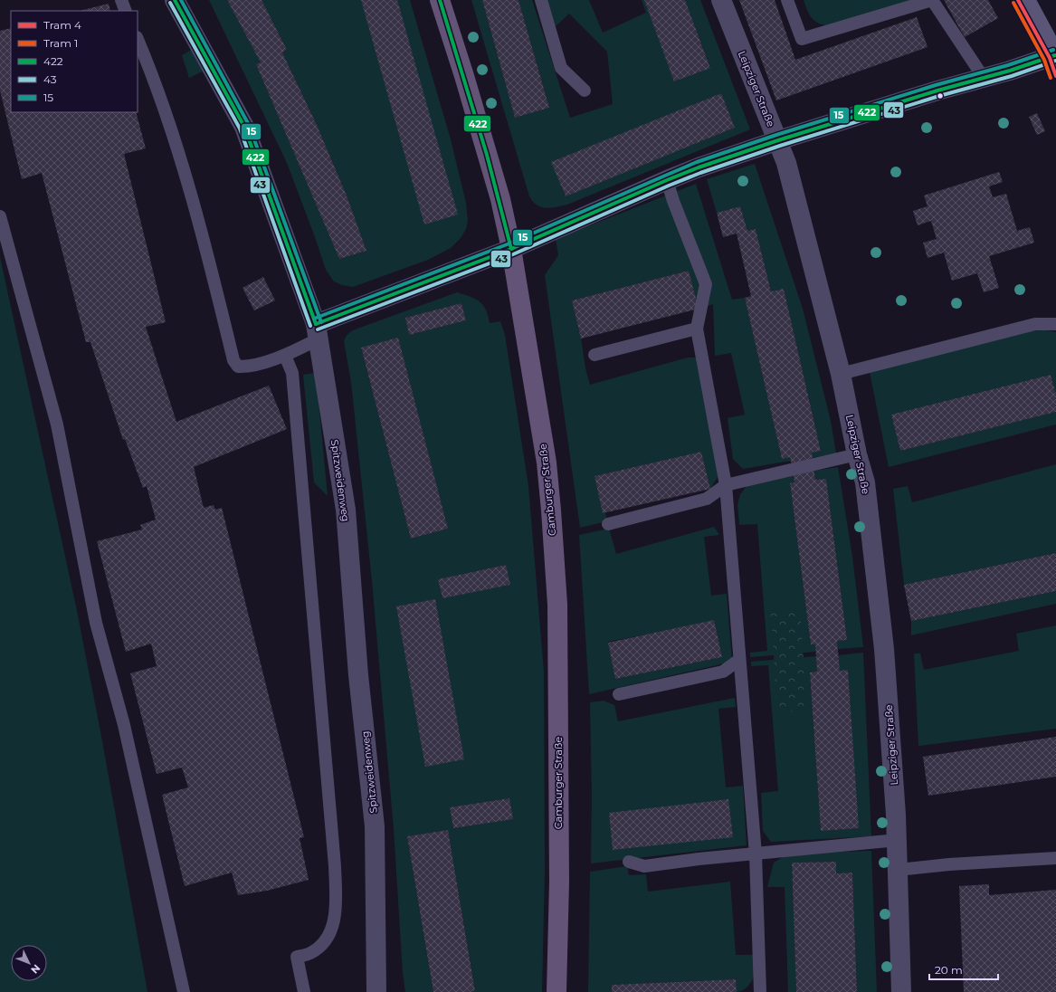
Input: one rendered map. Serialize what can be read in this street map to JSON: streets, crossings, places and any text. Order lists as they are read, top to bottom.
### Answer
{
  "streets": {
    "main road": ["Camburger Straße"],
    "street": ["Leipziger Straße", "Spitzweidenweg"]
  },
  "lines": [
    "tram line 4",
    "transit line 422",
    "transit line 15",
    "tram line 1",
    "transit line 43"
  ],
  "legend": [
    "Tram 4",
    "Tram 1",
    "422",
    "43",
    "15"
  ],
  "scale_bar": "20 m",
  "north": "bottom right"
}
